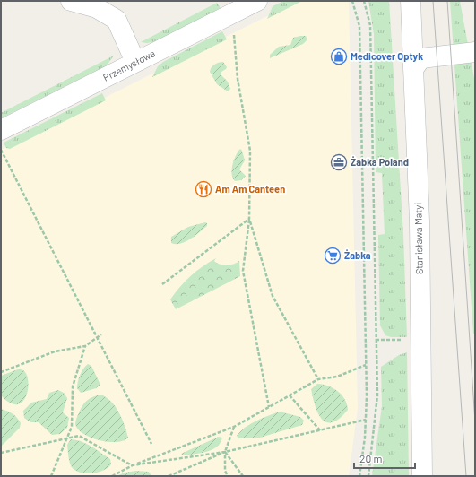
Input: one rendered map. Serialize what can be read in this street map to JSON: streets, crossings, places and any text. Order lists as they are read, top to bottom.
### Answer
{
  "streets": {
    "street": ["Przemysłowa", "Stanisława Matyi"]
  },
  "places": {
    "shop": ["Medicover Optyk"],
    "office": ["Żabka Poland"],
    "restaurant": ["Am Am Canteen"],
    "supermarket": ["Żabka"]
  },
  "scale_bar": "20 m"
}
